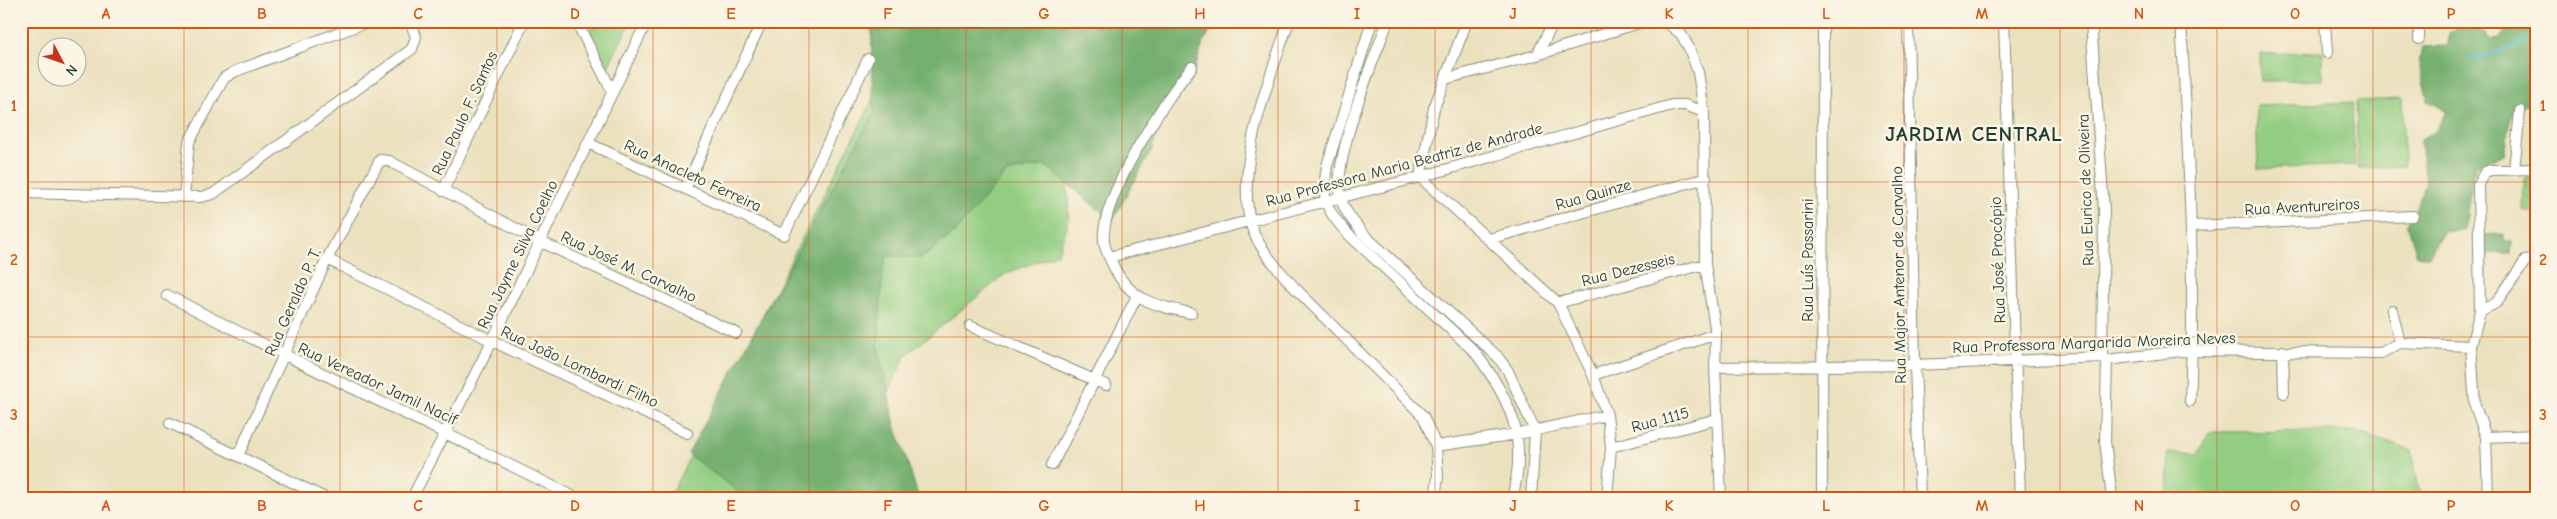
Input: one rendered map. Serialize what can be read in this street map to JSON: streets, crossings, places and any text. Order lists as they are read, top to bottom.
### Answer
{
  "streets": {
    "street": [
      "Rua Paulo F. Santos",
      "Rua Professora Maria Beatriz de Andrade",
      "Rua Anacleto Ferreira",
      "Rua Eurico de Oliveira",
      "Rua Quinze",
      "Rua Aventureiros",
      "Rua Jayme Silva Coelho",
      "Rua Luís Passarini",
      "Rua José Procópio",
      "Rua José M. Carvalho",
      "Rua Dezesseis",
      "Rua Major Antenor de Carvalho",
      "Rua Geraldo P. T.",
      "Rua Professora Margarida Moreira Neves",
      "Rua João Lombardi Filho",
      "Rua Vereador Jamil Nacif",
      "Rua 1115"
    ]
  },
  "crossings": [
    ["Rua Paulo F. Santos", "Rua José M. Carvalho"],
    ["Rua Anacleto Ferreira", "Rua Jayme Silva Coelho"],
    ["Rua Eurico de Oliveira", "Rua Professora Margarida Moreira Neves"],
    ["Rua Jayme Silva Coelho", "Rua José M. Carvalho"],
    ["Rua Jayme Silva Coelho", "Rua João Lombardi Filho"],
    ["Rua Jayme Silva Coelho", "Rua Vereador Jamil Nacif"],
    ["Rua Luís Passarini", "Rua Professora Margarida Moreira Neves"],
    ["Rua José Procópio", "Rua Professora Margarida Moreira Neves"],
    ["Rua José M. Carvalho", "Rua Geraldo P. T."],
    ["Rua Major Antenor de Carvalho", "Rua Professora Margarida Moreira Neves"],
    ["Rua Geraldo P. T.", "Rua João Lombardi Filho"],
    ["Rua Geraldo P. T.", "Rua Vereador Jamil Nacif"]
  ],
  "districts": ["JARDIM CENTRAL"],
  "north": "bottom right",
  "grid": {
    "columns": [
      "A",
      "B",
      "C",
      "D",
      "E",
      "F",
      "G",
      "H",
      "I",
      "J",
      "K",
      "L",
      "M",
      "N",
      "O",
      "P"
    ],
    "rows": ["1", "2", "3"]
  }
}
